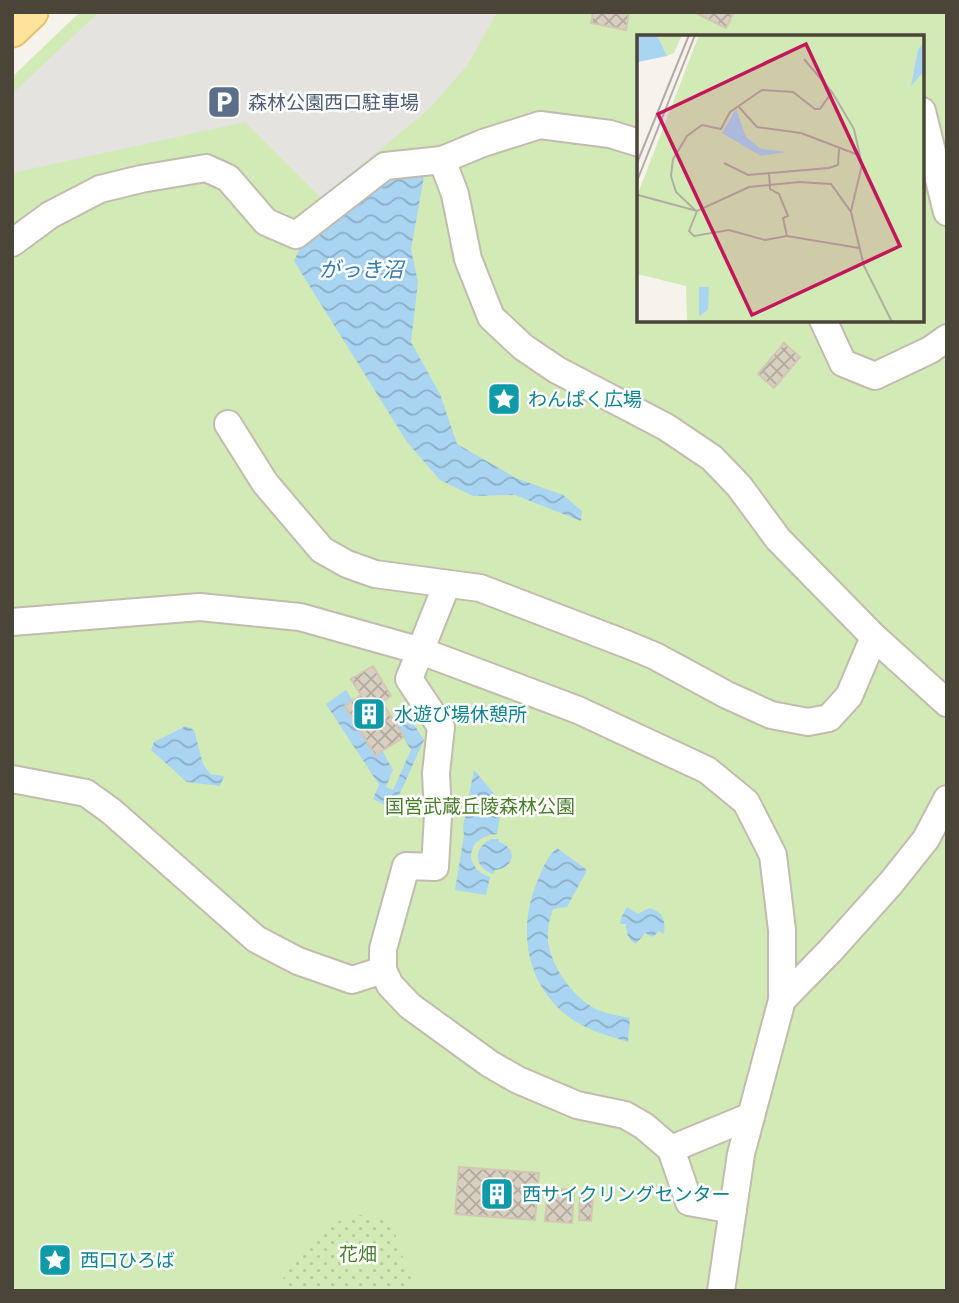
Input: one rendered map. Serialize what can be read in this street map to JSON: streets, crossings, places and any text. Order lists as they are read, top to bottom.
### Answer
{
  "water": ["がっき沼"],
  "parks": ["国営武蔵丘陵森林公園", "花畑"],
  "places": {
    "parking": ["森林公園西口駐車場"],
    "place": ["わんぱく広場", "西口ひろば"],
    "building": ["水遊び場休憩所", "西サイクリングセンター"]
  }
}
